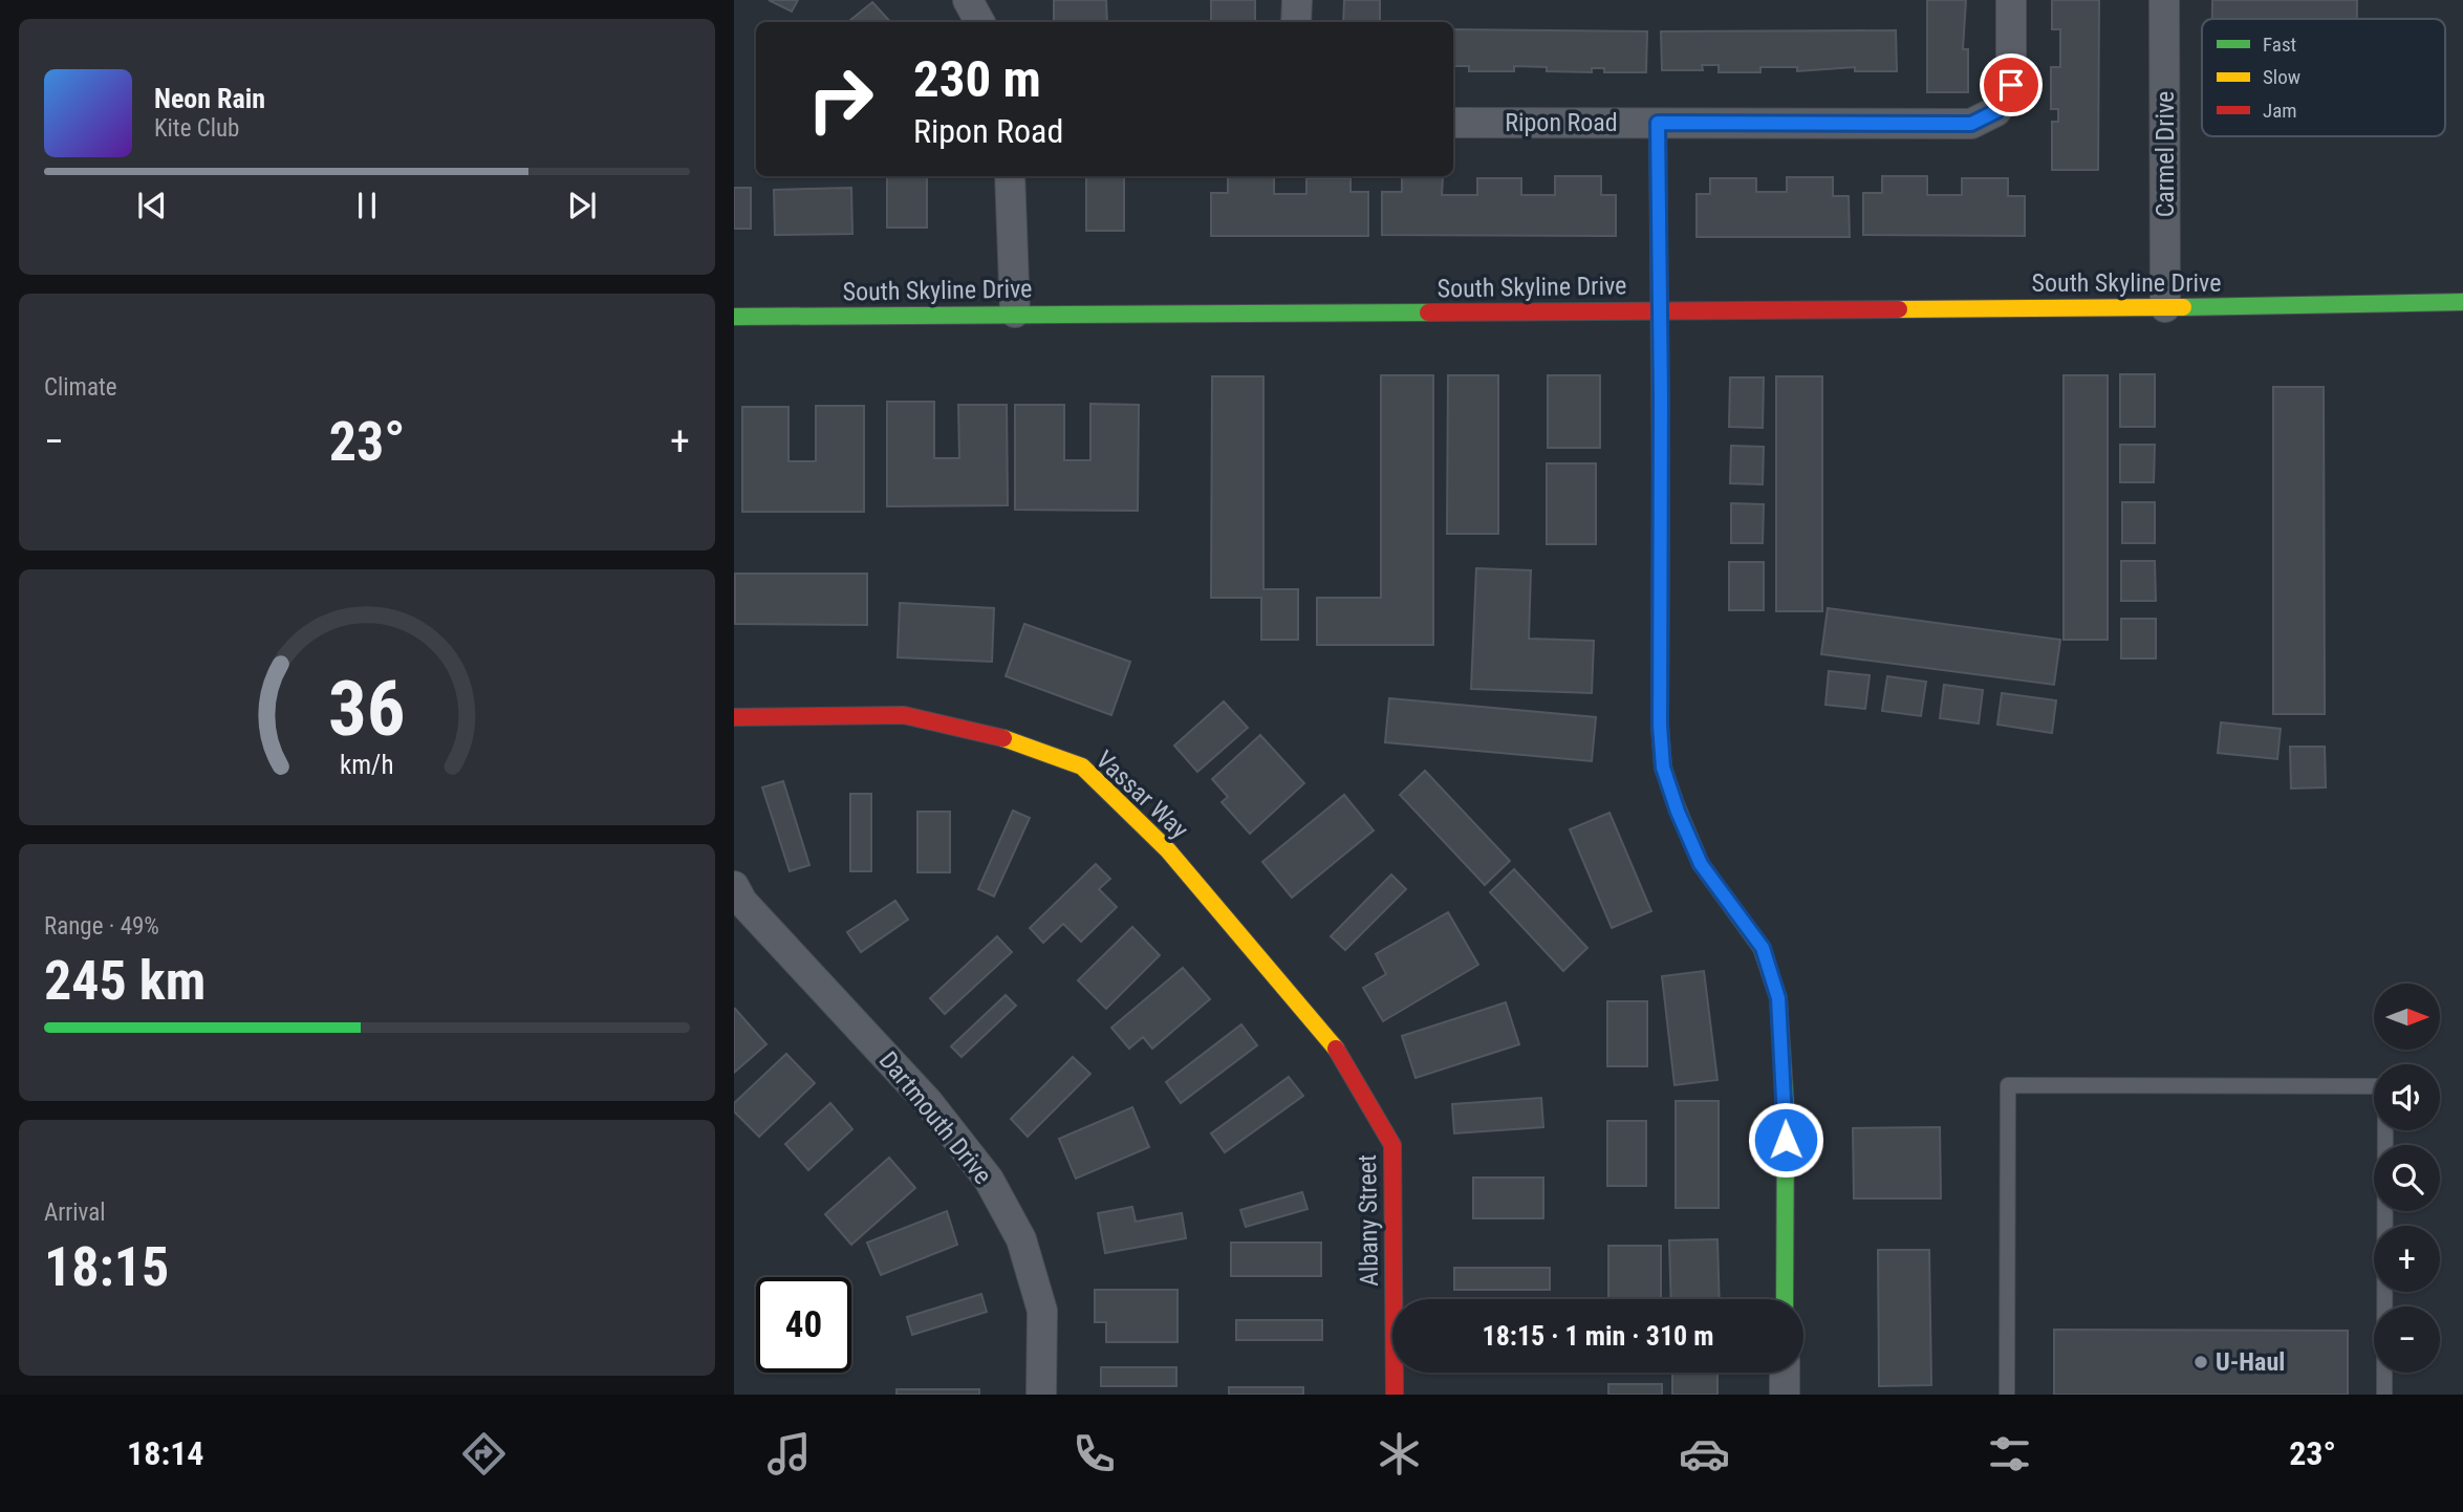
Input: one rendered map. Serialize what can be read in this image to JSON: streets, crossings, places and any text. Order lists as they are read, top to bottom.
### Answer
{
  "streets": {
    "street": [
      "Ripon Road",
      "Carmel Drive",
      "South Skyline Drive",
      "Vassar Way",
      "Dartmouth Drive",
      "Albany Street"
    ]
  },
  "crossings": [
    ["Carmel Drive", "South Skyline Drive"],
    ["Vassar Way", "Albany Street"]
  ],
  "places": ["U-Haul"],
  "legend": ["Fast", "Slow", "Jam"],
  "north": "right",
  "page": {
    "turn": ["230 m", "Ripon Road"],
    "song": ["Neon Rain", "Kite Club"],
    "tile": [
      "Climate",
      ["Range · 49%", "245 km"],
      ["Arrival", "18:15"]
    ],
    "heat": ["−", "23°", "+"],
    "map_buttons": ["+", "−"],
    "limit": "40",
    "trip": "18:15 · 1 min · 310 m",
    "tabs": ["18:14", "23°"],
    "gauge": ["36", "km/h"]
  }
}
